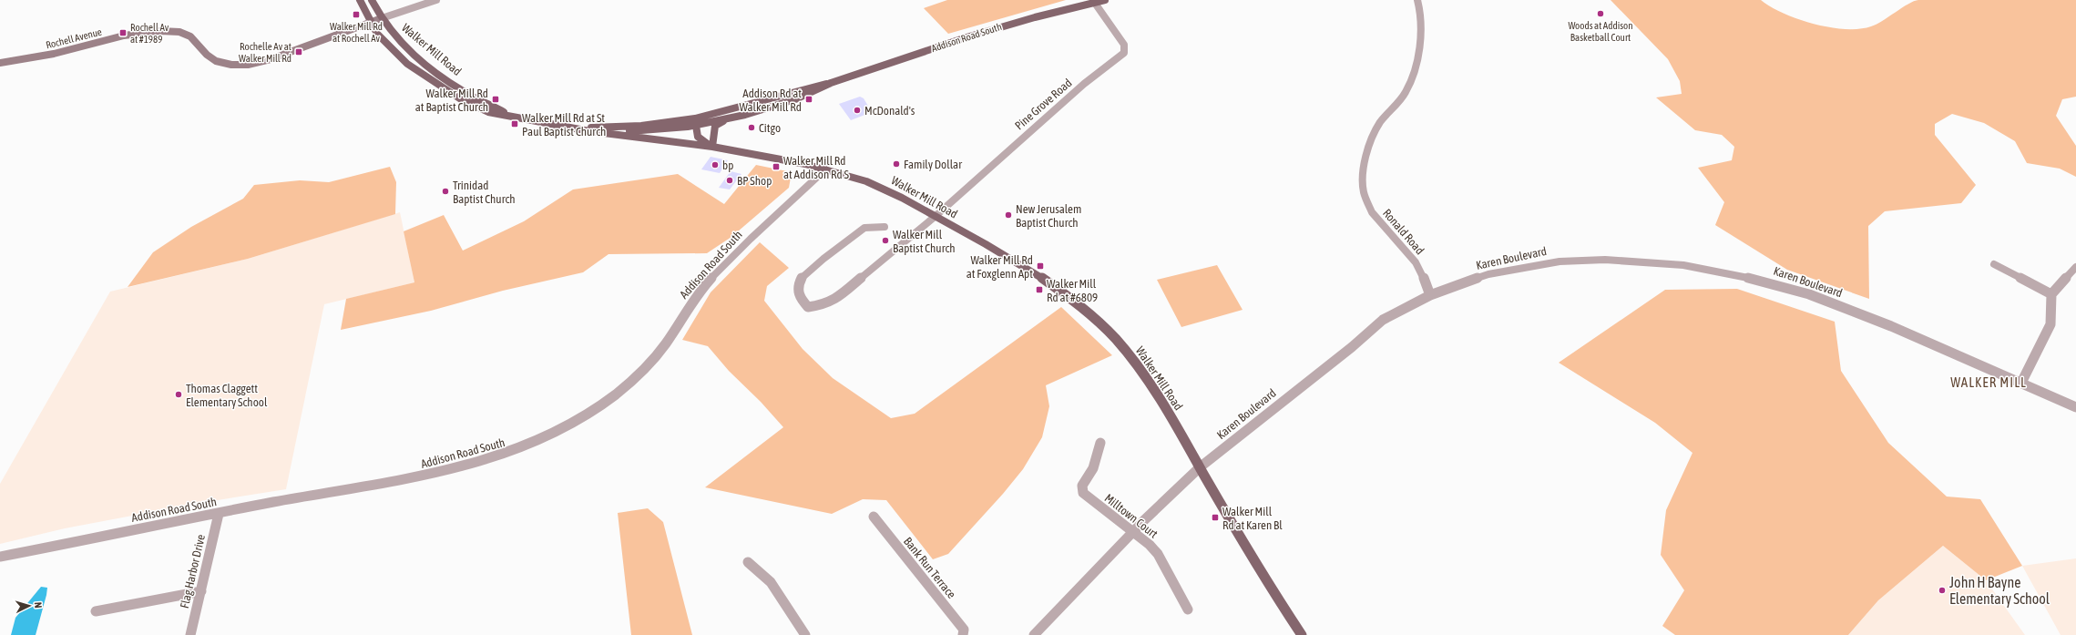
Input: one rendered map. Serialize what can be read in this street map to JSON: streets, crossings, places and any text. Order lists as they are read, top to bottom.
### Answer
{
  "streets": {
    "main road": ["Addison Road South", "Walker Mill Road"],
    "street": [
      "Rochell Avenue",
      "Pine Grove Road",
      "Ronald Road",
      "Karen Boulevard",
      "Milltown Court",
      "Bank Run Terrace",
      "Flag Harbor Drive"
    ]
  },
  "crossings": [
    ["Addison Road South", "Walker Mill Road"],
    ["Addison Road South", "Pine Grove Road"],
    ["Addison Road South", "Flag Harbor Drive"],
    ["Rochell Avenue", "Walker Mill Road"],
    ["Walker Mill Road", "Pine Grove Road"],
    ["Walker Mill Road", "Karen Boulevard"],
    ["Ronald Road", "Karen Boulevard"],
    ["Karen Boulevard", "Milltown Court"]
  ],
  "districts": ["WALKER MILL"],
  "places": {
    "other": [
      "Woods at Addison Basketball Court",
      "McDonald's",
      "Citgo",
      "Family Dollar",
      "bp",
      "BP Shop",
      "Trinidad Baptist Church",
      "New Jerusalem Baptist Church",
      "Walker Mill Baptist Church",
      "Thomas Claggett Elementary School",
      "John H Bayne Elementary School"
    ],
    "transit": [
      "Walker Mill Rd at Rochell Av",
      "Rochell Av at #1989",
      "Rochelle Av at Walker Mill Rd",
      "Walker Mill Rd at Baptist Church",
      "Addison Rd at Walker Mill Rd",
      "Walker Mill Rd at St Paul Baptist Church",
      "Walker Mill Rd at Addison Rd S",
      "Walker Mill Rd at Foxglenn Apt",
      "Walker Mill Rd at #6809",
      "Walker Mill Rd at Karen Bl"
    ]
  },
  "north": "right"
}
